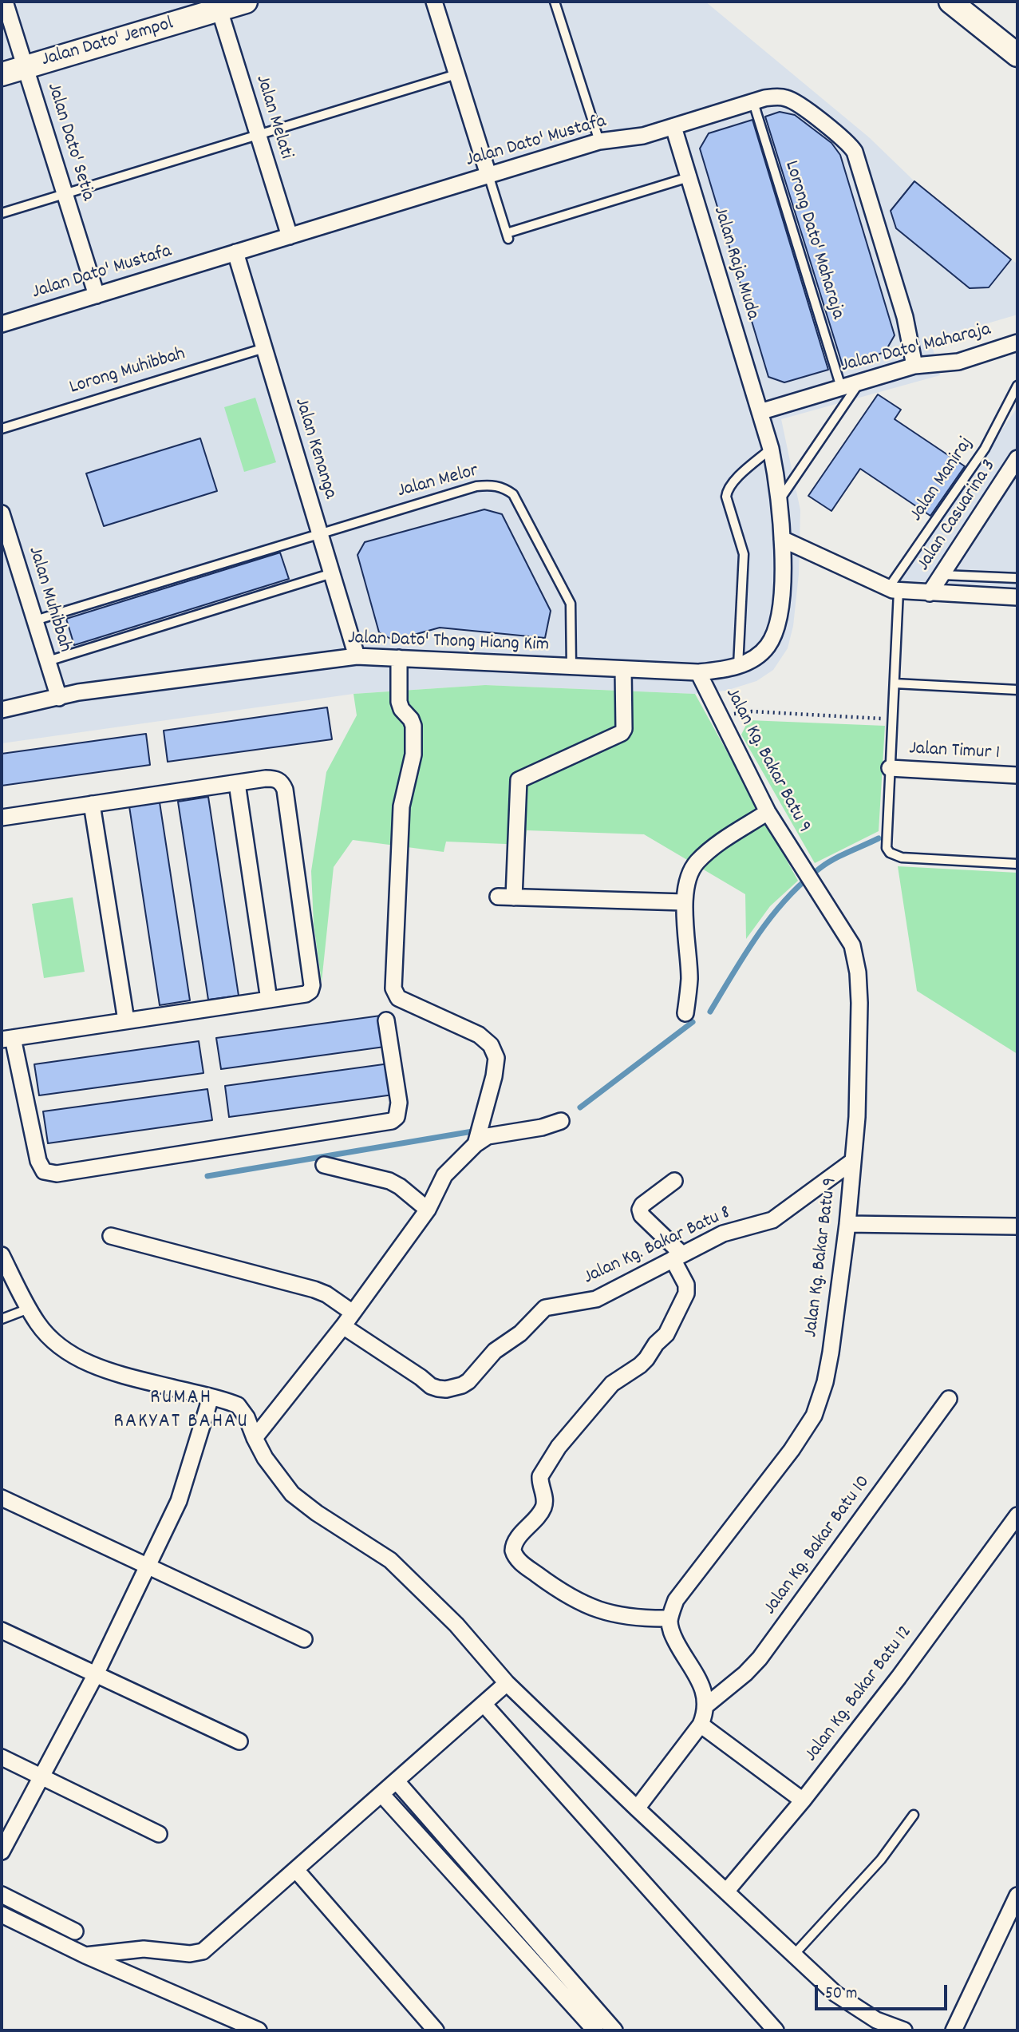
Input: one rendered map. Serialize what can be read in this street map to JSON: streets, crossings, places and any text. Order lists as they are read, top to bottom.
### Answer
{
  "streets": {
    "main road": ["Jalan Dato' Jempol"],
    "street": [
      "Jalan Melati",
      "Jalan Dato' Setia",
      "Jalan Dato' Mustafa",
      "Jalan Raja Muda",
      "Jalan Dato' Maharaja",
      "Jalan Kenanga",
      "Jalan Casuarina 3",
      "Jalan Muhibbah",
      "Jalan Dato' Thong Hiang Kim",
      "Jalan Timur 1",
      "Jalan Kg. Bakar Batu 9",
      "Jalan Kg. Bakar Batu 8",
      "Jalan Kg. Bakar Batu 10",
      "Jalan Kg. Bakar Batu 12"
    ],
    "lane": [
      "Lorong Dato' Maharaja",
      "Lorong Muhibbah",
      "Jalan Maniraj",
      "Jalan Melor"
    ]
  },
  "crossings": [
    ["Jalan Dato' Jempol", "Jalan Melati"],
    ["Jalan Dato' Jempol", "Jalan Dato' Setia"],
    ["Jalan Melati", "Jalan Dato' Mustafa"],
    ["Jalan Dato' Setia", "Jalan Dato' Mustafa"],
    ["Jalan Dato' Mustafa", "Lorong Dato' Maharaja"],
    ["Jalan Dato' Mustafa", "Jalan Raja Muda"],
    ["Jalan Dato' Mustafa", "Jalan Dato' Maharaja"],
    ["Jalan Dato' Mustafa", "Jalan Kenanga"],
    ["Lorong Dato' Maharaja", "Jalan Dato' Maharaja"],
    ["Jalan Raja Muda", "Jalan Dato' Maharaja"],
    ["Jalan Raja Muda", "Jalan Dato' Thong Hiang Kim"],
    ["Lorong Muhibbah", "Jalan Kenanga"],
    ["Jalan Kenanga", "Jalan Melor"],
    ["Jalan Kenanga", "Jalan Dato' Thong Hiang Kim"],
    ["Jalan Melor", "Jalan Muhibbah"],
    ["Jalan Melor", "Jalan Dato' Thong Hiang Kim"],
    ["Jalan Muhibbah", "Jalan Dato' Thong Hiang Kim"],
    ["Jalan Dato' Thong Hiang Kim", "Jalan Kg. Bakar Batu 9"],
    ["Jalan Kg. Bakar Batu 9", "Jalan Kg. Bakar Batu 8"]
  ],
  "districts": ["RUMAH RAKYAT BAHAU"],
  "scale_bar": "50 m"
}
